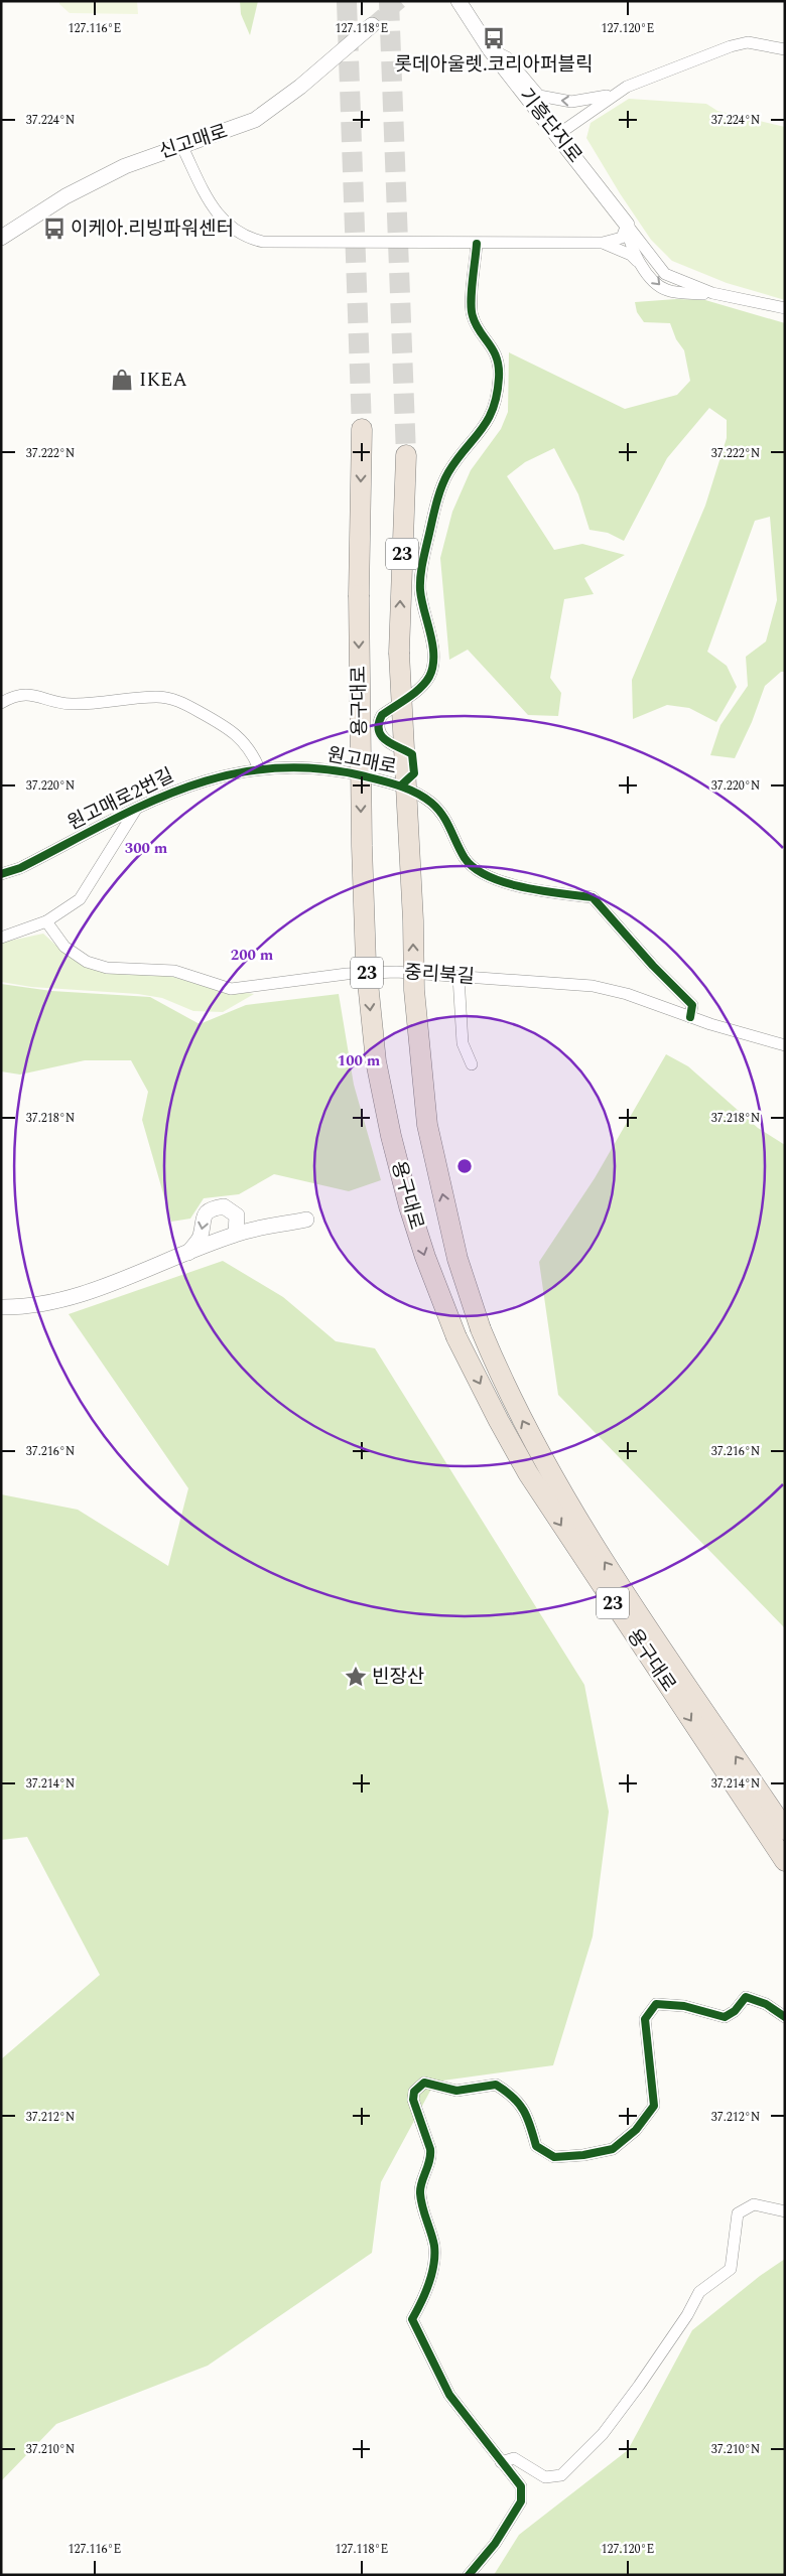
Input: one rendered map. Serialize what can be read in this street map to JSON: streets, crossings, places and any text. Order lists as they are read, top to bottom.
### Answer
{
  "streets": {
    "highway": ["23", "용구대로"],
    "street": [
      "기흥단지로",
      "신고매로",
      "원고매로",
      "원고매로2번길",
      "중리북길"
    ]
  },
  "crossings": [
    ["원고매로", "원고매로2번길"],
    ["원고매로", "중리북길"]
  ],
  "places": {
    "bus stop": ["롯데아울렛.코리아퍼블릭", "이케아.리빙파워센터"],
    "shop": ["IKEA"],
    "place": ["빈장산"]
  },
  "coordinates": [
    "127.116°E",
    "127.118°E",
    "127.120°E",
    "37.224°N",
    "37.222°N",
    "37.220°N",
    "37.218°N",
    "37.216°N",
    "37.214°N",
    "37.212°N",
    "37.210°N"
  ],
  "rings": ["300 m", "200 m", "100 m"]
}
